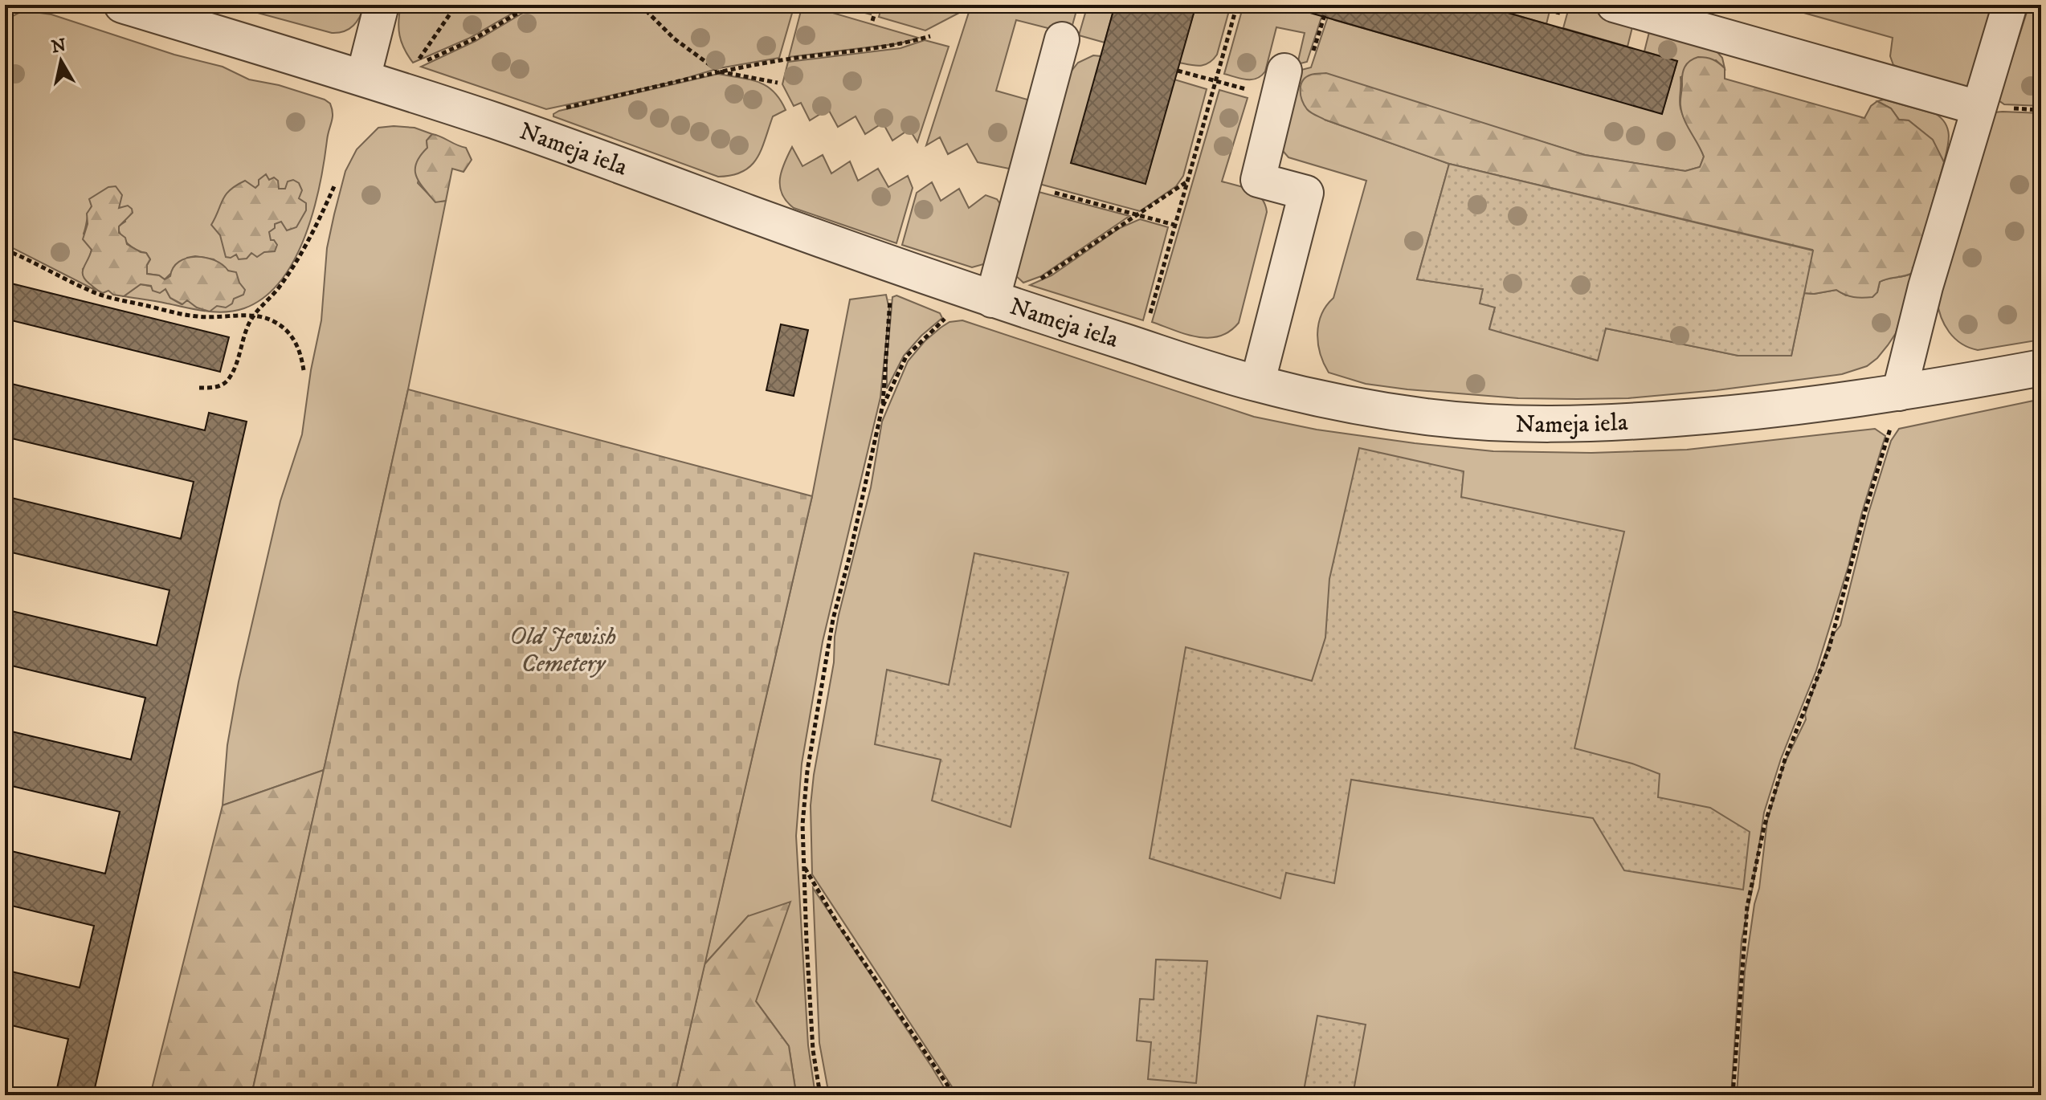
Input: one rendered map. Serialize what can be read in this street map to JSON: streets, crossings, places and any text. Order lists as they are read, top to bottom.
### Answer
{
  "streets": {
    "street": ["Nameja iela"]
  },
  "parks": ["Old Jewish Cemetery"],
  "north": "top"
}
